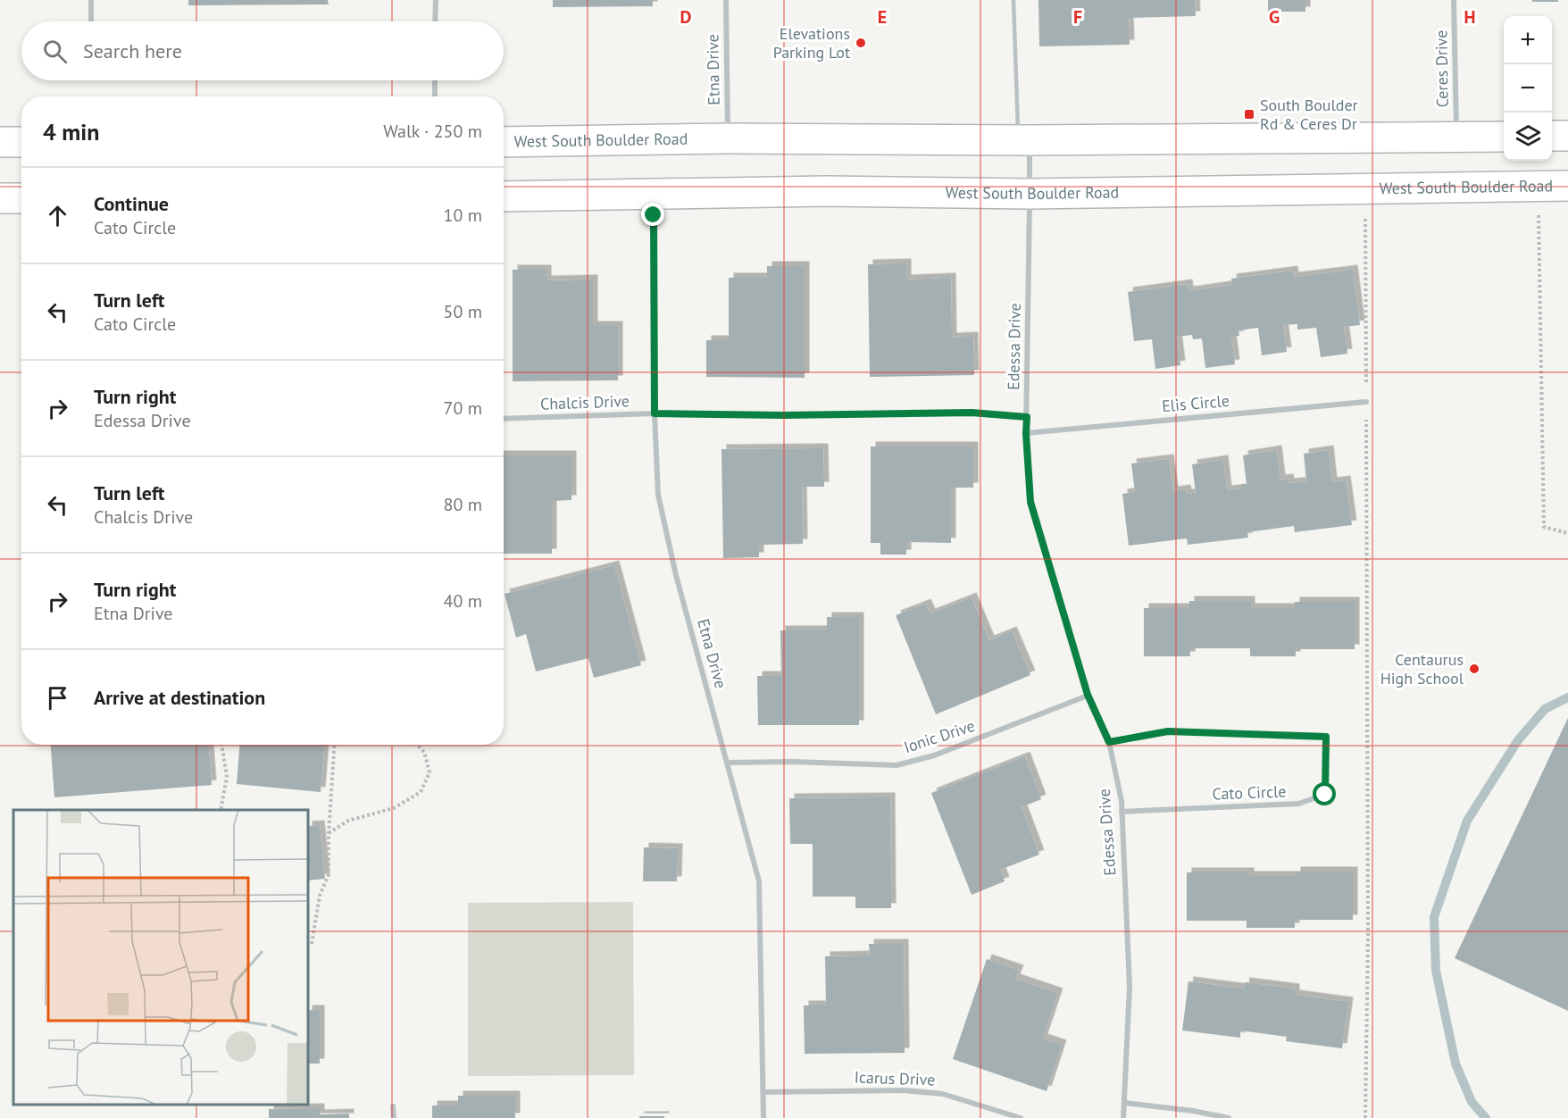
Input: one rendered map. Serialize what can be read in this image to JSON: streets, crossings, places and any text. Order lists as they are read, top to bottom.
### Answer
{
  "streets": {
    "main road": ["West South Boulder Road"],
    "street": [
      "Ceres Drive",
      "Etna Drive",
      "Edessa Drive",
      "Chalcis Drive",
      "Elis Circle",
      "Ionic Drive",
      "Cato Circle",
      "Icarus Drive"
    ]
  },
  "crossings": [
    ["Ceres Drive", "West South Boulder Road"],
    ["Etna Drive", "West South Boulder Road"],
    ["Etna Drive", "Chalcis Drive"],
    ["Etna Drive", "Ionic Drive"],
    ["Etna Drive", "Icarus Drive"],
    ["West South Boulder Road", "Edessa Drive"],
    ["Edessa Drive", "Chalcis Drive"],
    ["Edessa Drive", "Elis Circle"],
    ["Edessa Drive", "Ionic Drive"],
    ["Edessa Drive", "Cato Circle"]
  ],
  "places": {
    "other": ["Elevations Parking Lot", "Centaurus High School"],
    "transit": ["South Boulder Rd & Ceres Dr"]
  },
  "page": {
    "map_buttons": ["+", "−"],
    "search": "Search here",
    "heading": ["4 min", "Walk · 250 m"],
    "list": [
      ["Continue", "Cato Circle", "10 m"],
      ["Turn left", "Cato Circle", "50 m"],
      ["Turn right", "Edessa Drive", "70 m"],
      ["Turn left", "Chalcis Drive", "80 m"],
      ["Turn right", "Etna Drive", "40 m"],
      "Arrive at destination"
    ]
  },
  "grid": {
    "columns": [
      "D",
      "E",
      "F",
      "G",
      "H"
    ]
  }
}
